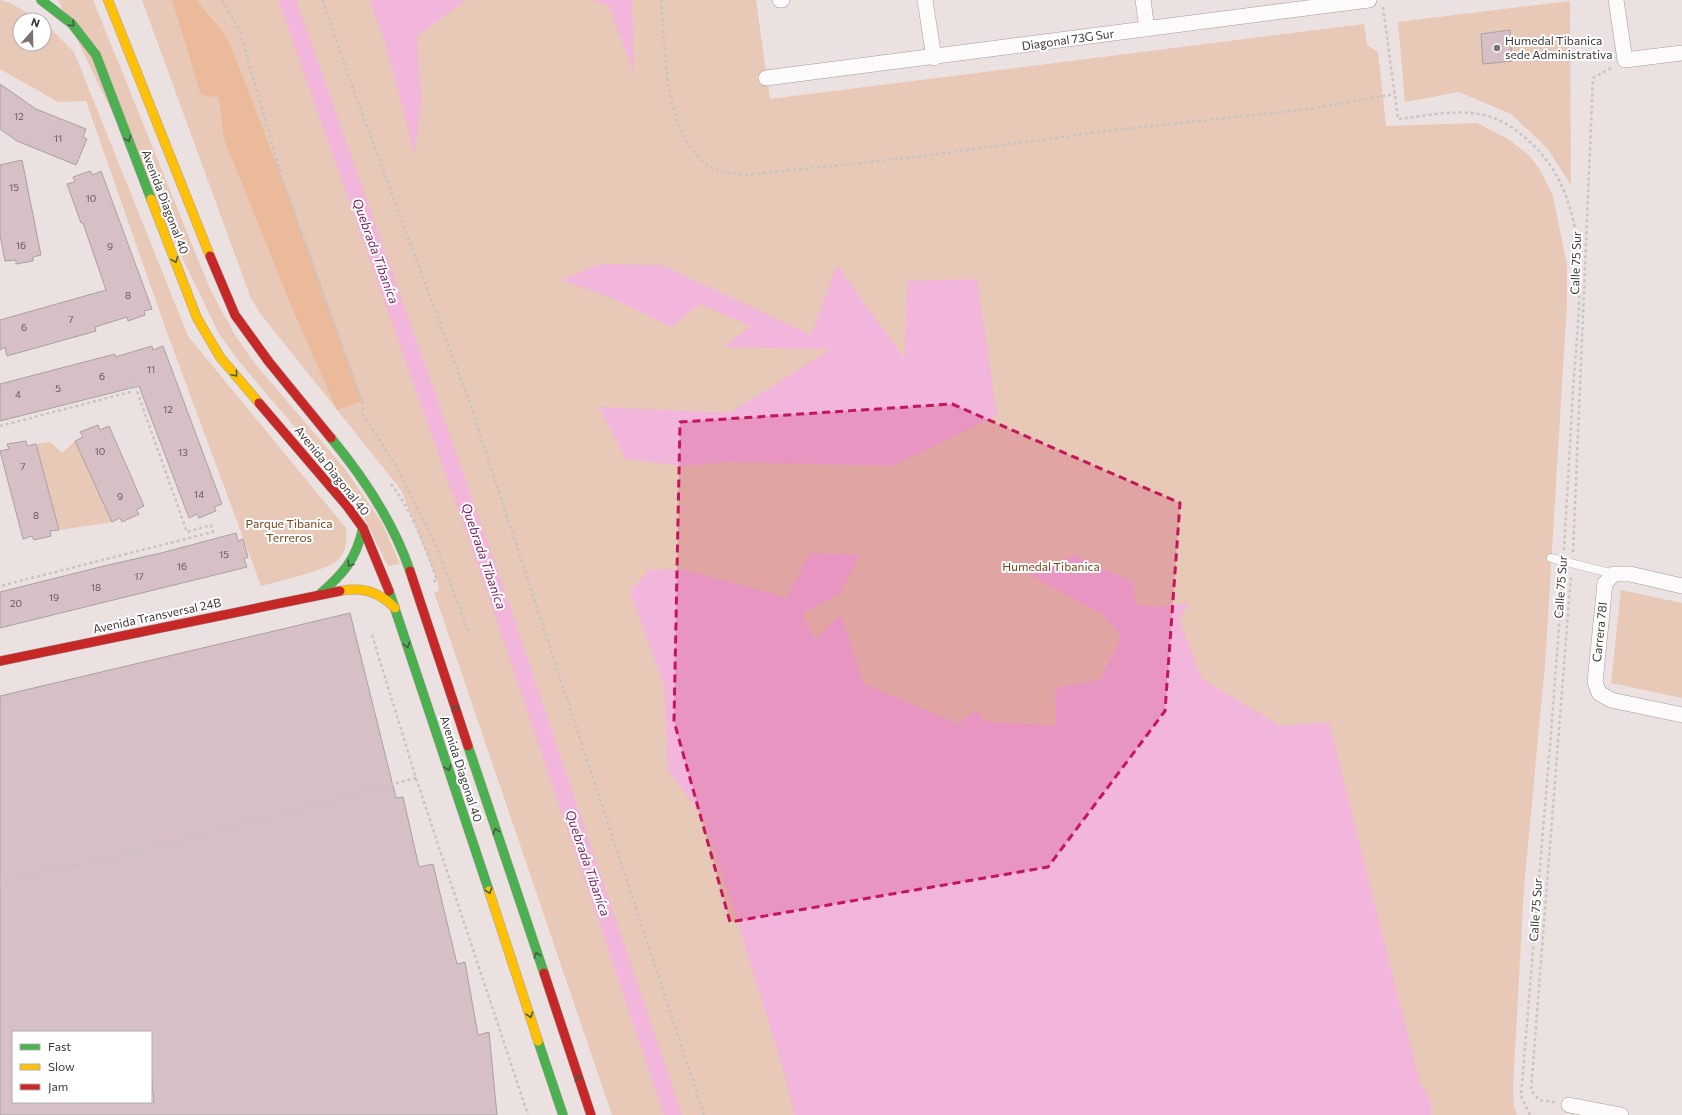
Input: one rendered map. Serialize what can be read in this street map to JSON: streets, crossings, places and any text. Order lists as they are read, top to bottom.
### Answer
{
  "streets": {
    "main road": ["Avenida Diagonal 40", "Avenida Transversal 24B"],
    "street": ["Diagonal 73G Sur", "Carrera 78I"],
    "path": ["Calle 75 Sur"]
  },
  "crossings": [
    ["Avenida Diagonal 40", "Avenida Transversal 24B"]
  ],
  "water": ["Quebrada Tibaníca"],
  "parks": ["Parque Tibanica Terreros", "Humedal Tibanica"],
  "places": ["Humedal Tibanica sede Administrativa"],
  "house_numbers": [
    "12",
    "11",
    "15",
    "10",
    "16",
    "9",
    "8",
    "7",
    "6",
    "11",
    "6",
    "5",
    "4",
    "12",
    "10",
    "13",
    "7",
    "14",
    "9",
    "8",
    "15",
    "16",
    "17",
    "18",
    "19",
    "20"
  ],
  "legend": ["Fast", "Slow", "Jam"],
  "north": "top"
}
